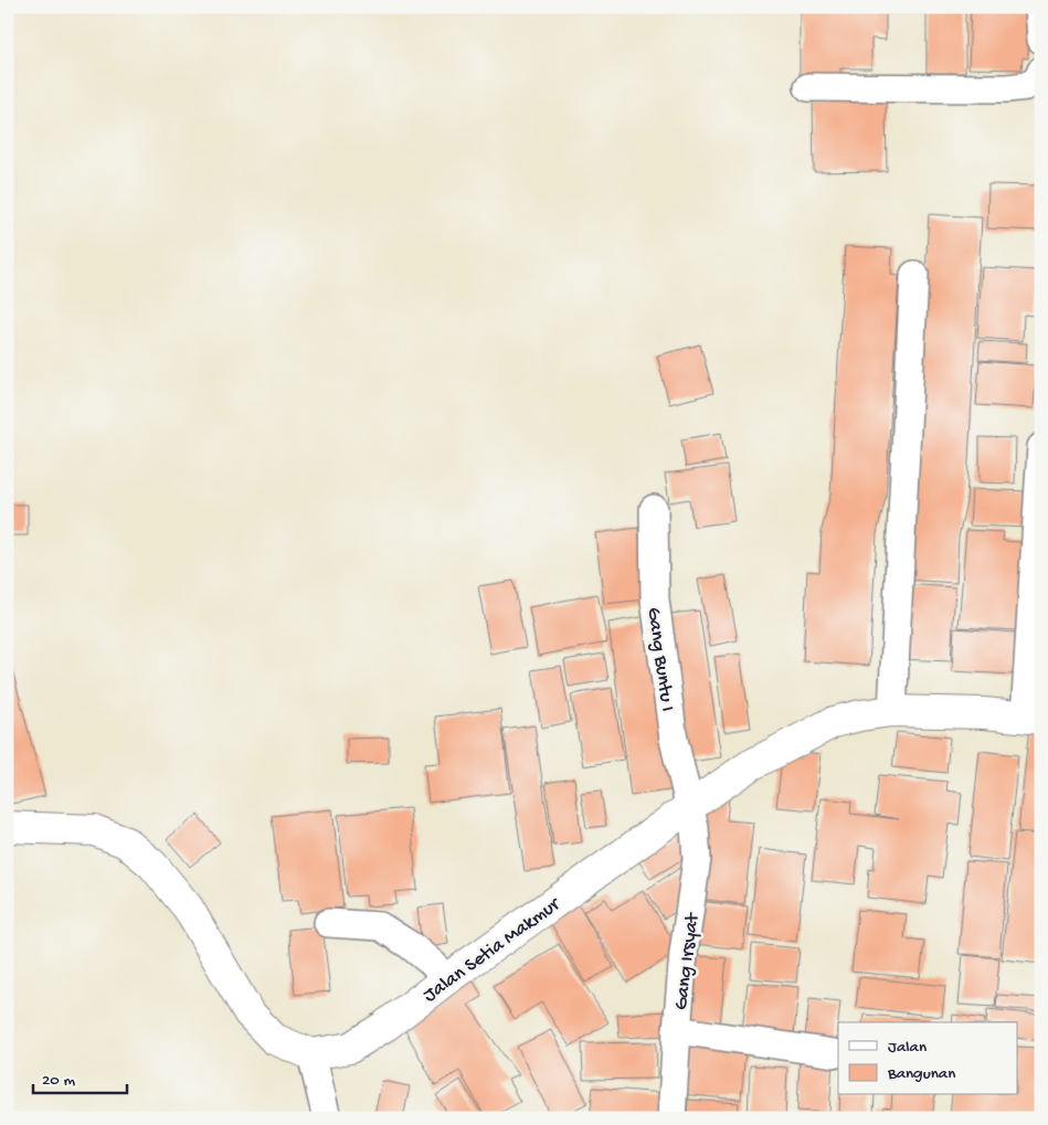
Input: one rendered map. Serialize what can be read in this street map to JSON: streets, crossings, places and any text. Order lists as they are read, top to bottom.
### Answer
{
  "streets": {
    "main road": ["Jalan Setia Makmur"],
    "street": ["Gang Buntu I", "Gang Irsyat"]
  },
  "crossings": [
    ["Gang Buntu I", "Jalan Setia Makmur"],
    ["Gang Buntu I", "Gang Irsyat"],
    ["Jalan Setia Makmur", "Gang Irsyat"]
  ],
  "legend": ["Jalan", "Bangunan"],
  "scale_bar": "20 m"
}
